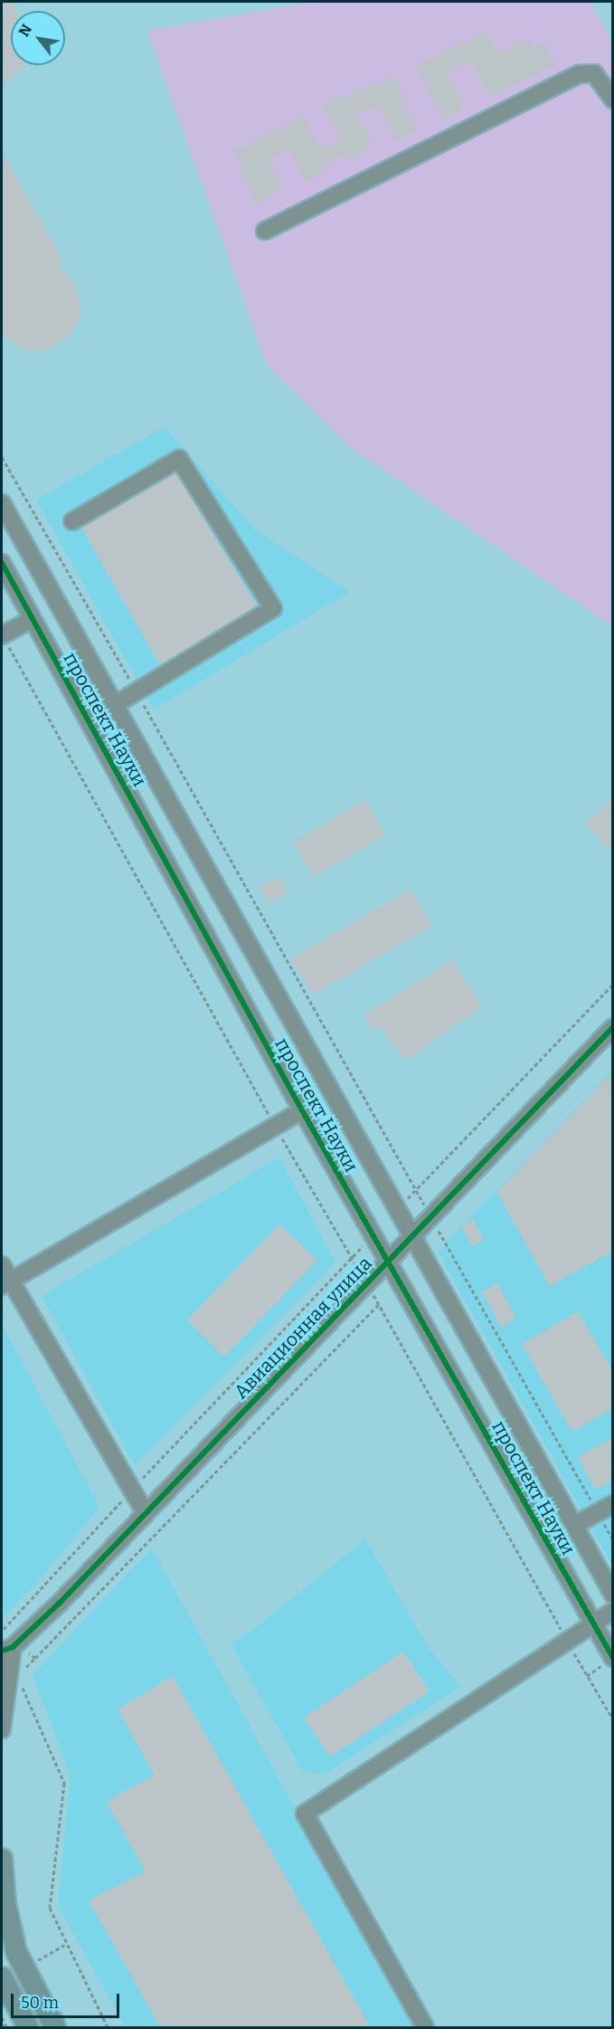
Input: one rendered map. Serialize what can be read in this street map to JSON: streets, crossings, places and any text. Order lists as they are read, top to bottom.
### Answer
{
  "streets": {
    "street": ["проспект Науки", "Авиационная улица"]
  },
  "crossings": [
    ["проспект Науки", "Авиационная улица"]
  ],
  "scale_bar": "50 m",
  "north": "top left"
}
